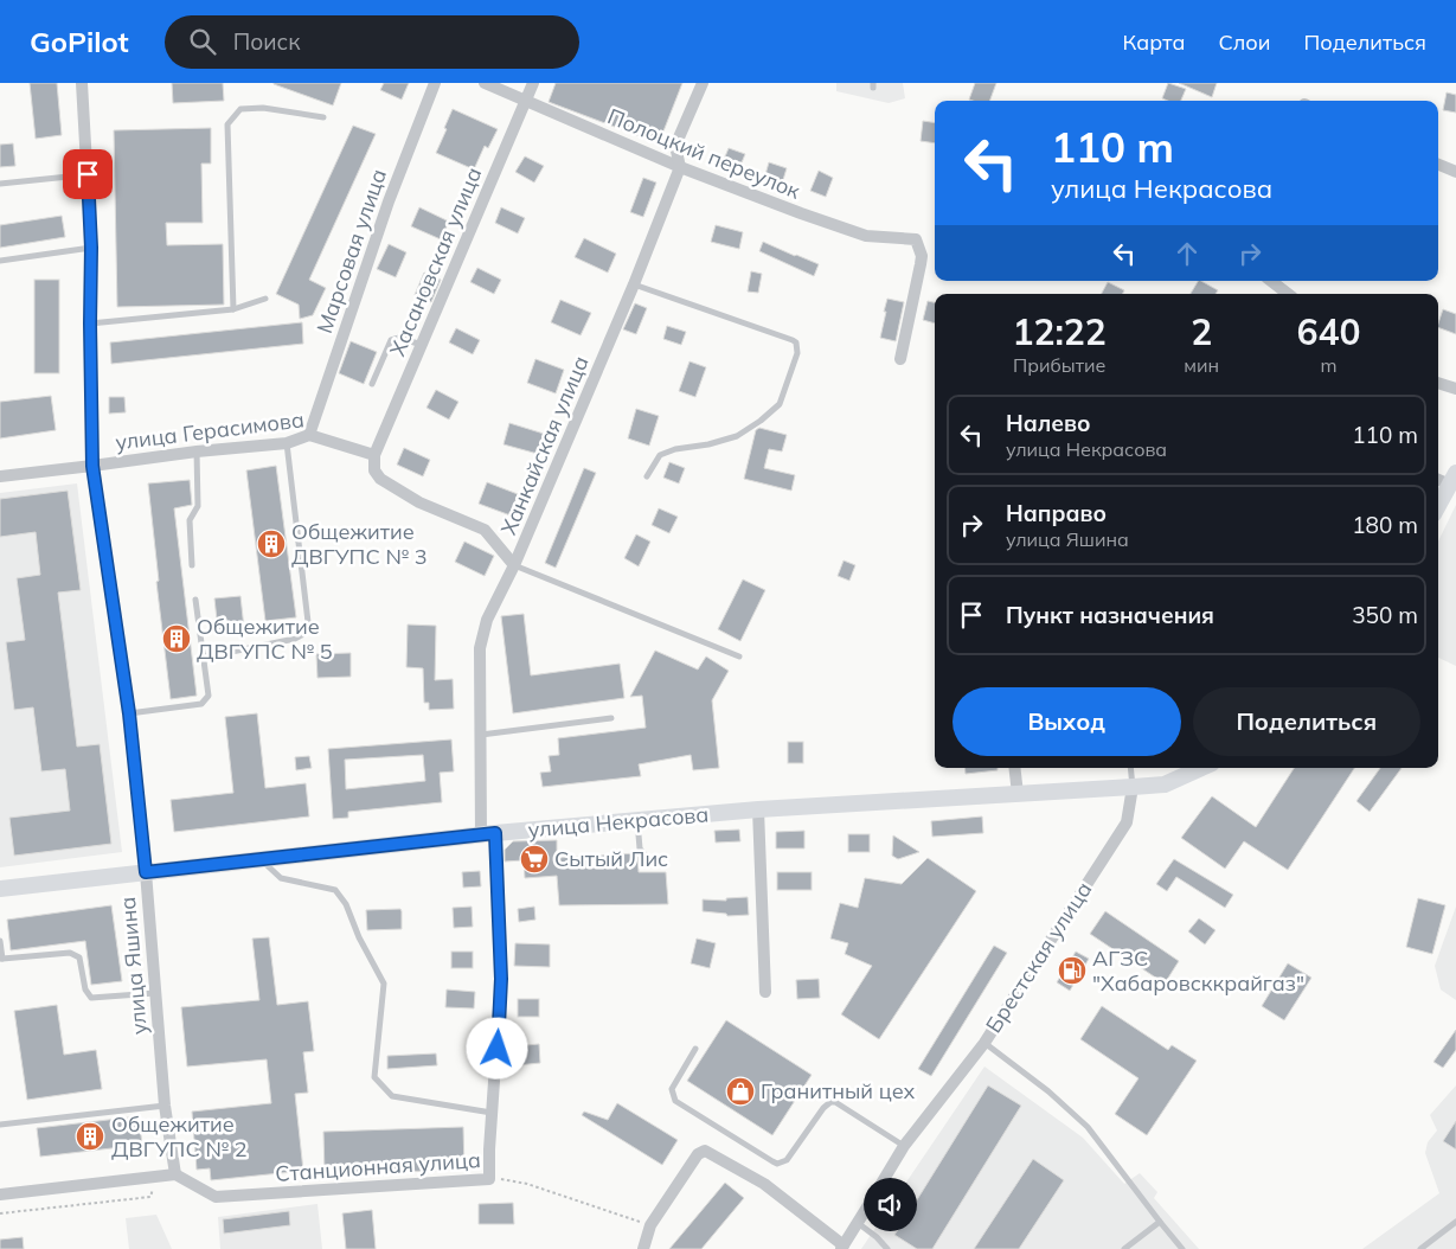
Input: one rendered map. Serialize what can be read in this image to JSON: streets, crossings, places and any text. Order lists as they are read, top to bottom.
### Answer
{
  "streets": {
    "street": [
      "Полоцкий переулок",
      "Марсовая улица",
      "Хасановская улица",
      "улица Герасимова",
      "Ханкайская улица",
      "улица Некрасова",
      "Брестская улица",
      "улица Яшина",
      "Станционная улица"
    ]
  },
  "crossings": [
    ["Полоцкий переулок", "Хасановская улица"],
    ["Полоцкий переулок", "Ханкайская улица"],
    ["Марсовая улица", "улица Герасимова"],
    ["Хасановская улица", "улица Герасимова"],
    ["улица Герасимова", "улица Яшина"],
    ["Ханкайская улица", "улица Некрасова"],
    ["Ханкайская улица", "Станционная улица"],
    ["улица Некрасова", "Брестская улица"],
    ["улица Некрасова", "улица Яшина"],
    ["улица Яшина", "Станционная улица"]
  ],
  "places": {
    "building": ["Общежитие ДВГУПС № 3", "Общежитие ДВГУПС № 5", "Общежитие ДВГУПС № 2"],
    "supermarket": ["Сытый Лис"],
    "fuel station": ["АГЗС \"Хабаровсккрайгаз\""],
    "shop": ["Гранитный цех"]
  },
  "page": {
    "header": "GoPilot",
    "search": "Поиск",
    "nav": ["Карта", "Слои", "Поделиться"],
    "turn": ["110 m", "улица Некрасова"],
    "eta": [
      "12:22",
      "Прибытие",
      "2",
      "мин",
      "640",
      "m"
    ],
    "list": [
      {
        "name": "Налево",
        "note": "улица Некрасова",
        "value": "110 m"
      },
      {
        "name": "Направо",
        "note": "улица Яшина",
        "value": "180 m"
      },
      {
        "name": "Пункт назначения",
        "value": "350 m"
      }
    ],
    "buttons": ["Выход", "Поделиться"]
  }
}
